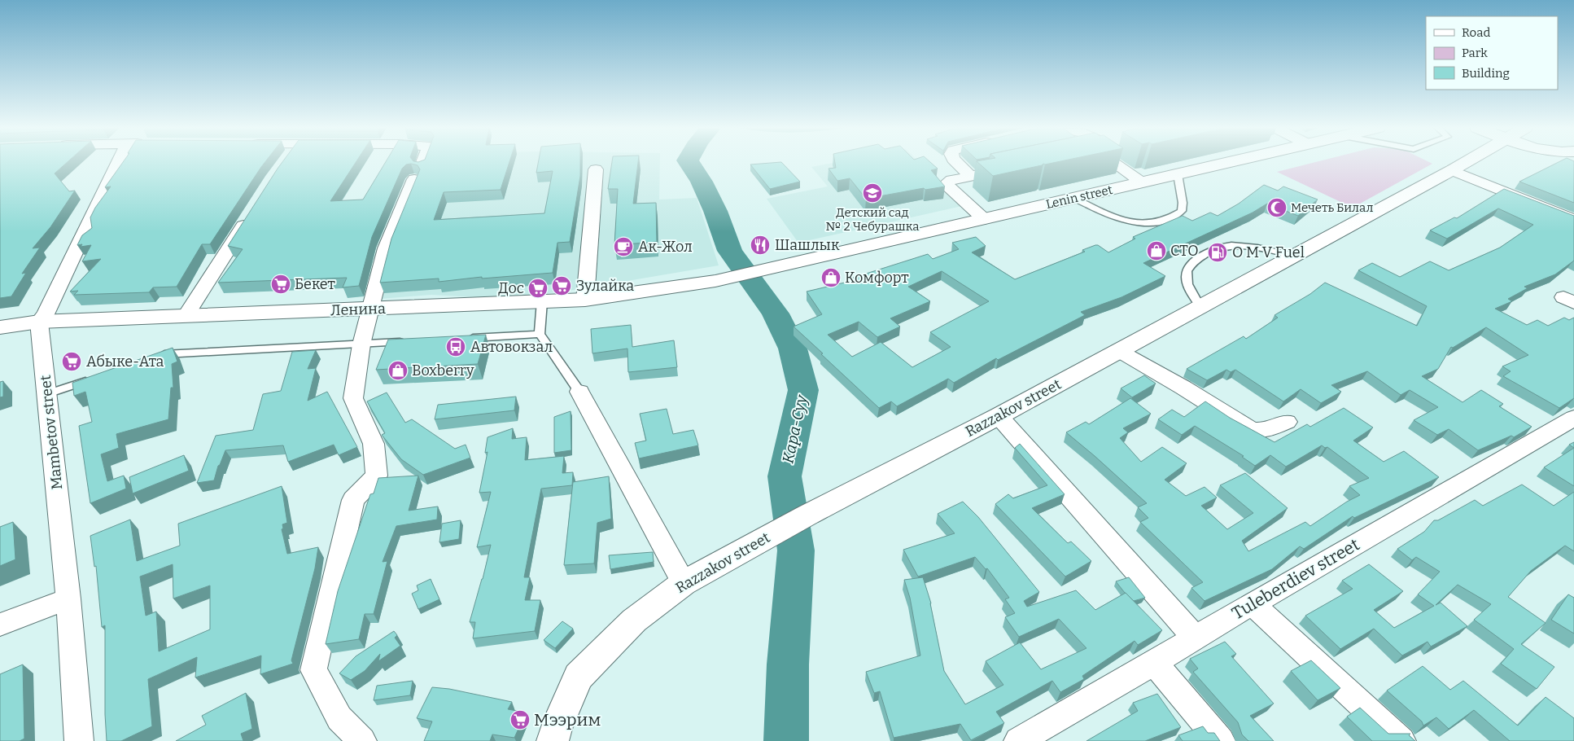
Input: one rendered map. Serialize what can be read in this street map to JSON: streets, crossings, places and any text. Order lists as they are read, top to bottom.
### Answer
{
  "streets": {
    "main road": ["Lenin street", "Ленина", "Razzakov street"],
    "street": ["Mambetov street", "Tuleberdiev street"]
  },
  "crossings": [
    ["Lenin street", "Ленина"],
    ["Ленина", "Mambetov street"]
  ],
  "water": ["Кара-Суу"],
  "places": {
    "school or university": ["Детский сад № 2 Чебурашка"],
    "mosque": ["Мечеть Билал"],
    "restaurant": ["Шашлык"],
    "cafe": ["Ак-Жол"],
    "shop": ["СТО", "Комфорт", "Boxberry"],
    "fuel station": ["O M V Fuel"],
    "supermarket": [
      "Бекет",
      "Зулайка",
      "Дос",
      "Абыке-Ата",
      "Мээрим"
    ],
    "bus stop": ["Автовокзал"]
  },
  "legend": ["Road", "Park", "Building"]
}
